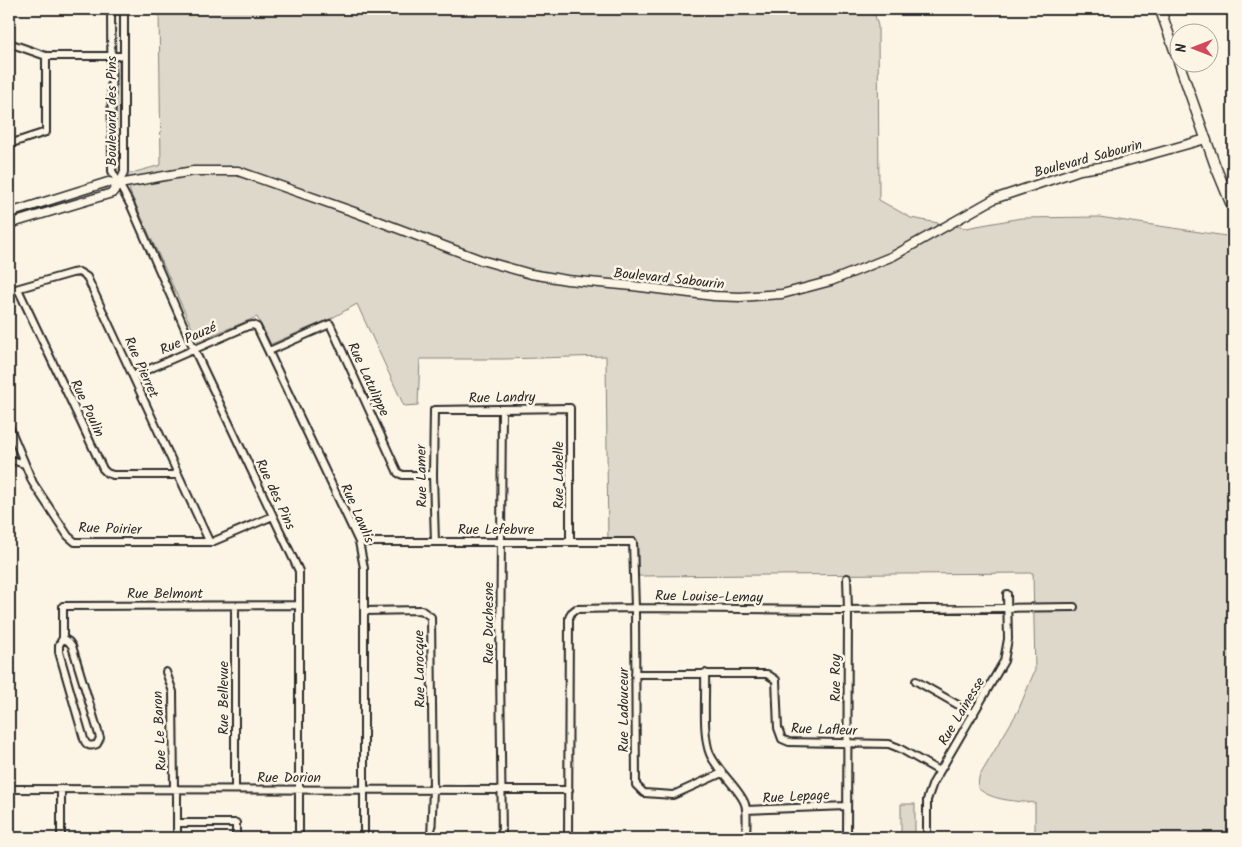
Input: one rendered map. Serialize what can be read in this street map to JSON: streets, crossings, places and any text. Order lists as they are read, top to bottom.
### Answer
{
  "streets": {
    "street": [
      "Boulevard des Pins",
      "Boulevard Sabourin",
      "Rue Pauzé",
      "Rue Pierret",
      "Rue Latulippe",
      "Rue Landry",
      "Rue Poulin",
      "Rue Labelle",
      "Rue Lamer",
      "Rue des Pins",
      "Rue Lawlis",
      "Rue Poirier",
      "Rue Lefebvre",
      "Rue Belmont",
      "Rue Louise-Lemay",
      "Rue Duchesne",
      "Rue Larocque",
      "Rue Roy",
      "Rue Bellevue",
      "Rue Ladouceur",
      "Rue Lainesse",
      "Rue Lafleur",
      "Rue Le Baron",
      "Rue Dorion",
      "Rue Lepage"
    ]
  },
  "crossings": [
    ["Boulevard des Pins", "Boulevard Sabourin"],
    ["Boulevard des Pins", "Rue des Pins"],
    ["Boulevard Sabourin", "Rue des Pins"],
    ["Rue Pauzé", "Rue Pierret"],
    ["Rue Pauzé", "Rue des Pins"],
    ["Rue Pauzé", "Rue Lawlis"],
    ["Rue Pierret", "Rue Poulin"],
    ["Rue Pierret", "Rue Poirier"],
    ["Rue Latulippe", "Rue Lamer"],
    ["Rue Latulippe", "Rue Lawlis"],
    ["Rue Landry", "Rue Labelle"],
    ["Rue Landry", "Rue Lamer"],
    ["Rue Landry", "Rue Duchesne"],
    ["Rue Labelle", "Rue Lefebvre"],
    ["Rue Lamer", "Rue Lefebvre"],
    ["Rue des Pins", "Rue Poirier"],
    ["Rue des Pins", "Rue Belmont"],
    ["Rue des Pins", "Rue Dorion"],
    ["Rue Lawlis", "Rue Lefebvre"],
    ["Rue Lawlis", "Rue Larocque"],
    ["Rue Lawlis", "Rue Dorion"],
    ["Rue Lefebvre", "Rue Duchesne"],
    ["Rue Lefebvre", "Rue Ladouceur"],
    ["Rue Belmont", "Rue Bellevue"],
    ["Rue Louise-Lemay", "Rue Roy"],
    ["Rue Louise-Lemay", "Rue Ladouceur"],
    ["Rue Louise-Lemay", "Rue Lainesse"],
    ["Rue Louise-Lemay", "Rue Dorion"],
    ["Rue Duchesne", "Rue Dorion"],
    ["Rue Larocque", "Rue Dorion"],
    ["Rue Roy", "Rue Lafleur"],
    ["Rue Roy", "Rue Lepage"],
    ["Rue Bellevue", "Rue Dorion"],
    ["Rue Ladouceur", "Rue Lafleur"],
    ["Rue Lainesse", "Rue Lafleur"],
    ["Rue Le Baron", "Rue Dorion"]
  ],
  "north": "left"
}
